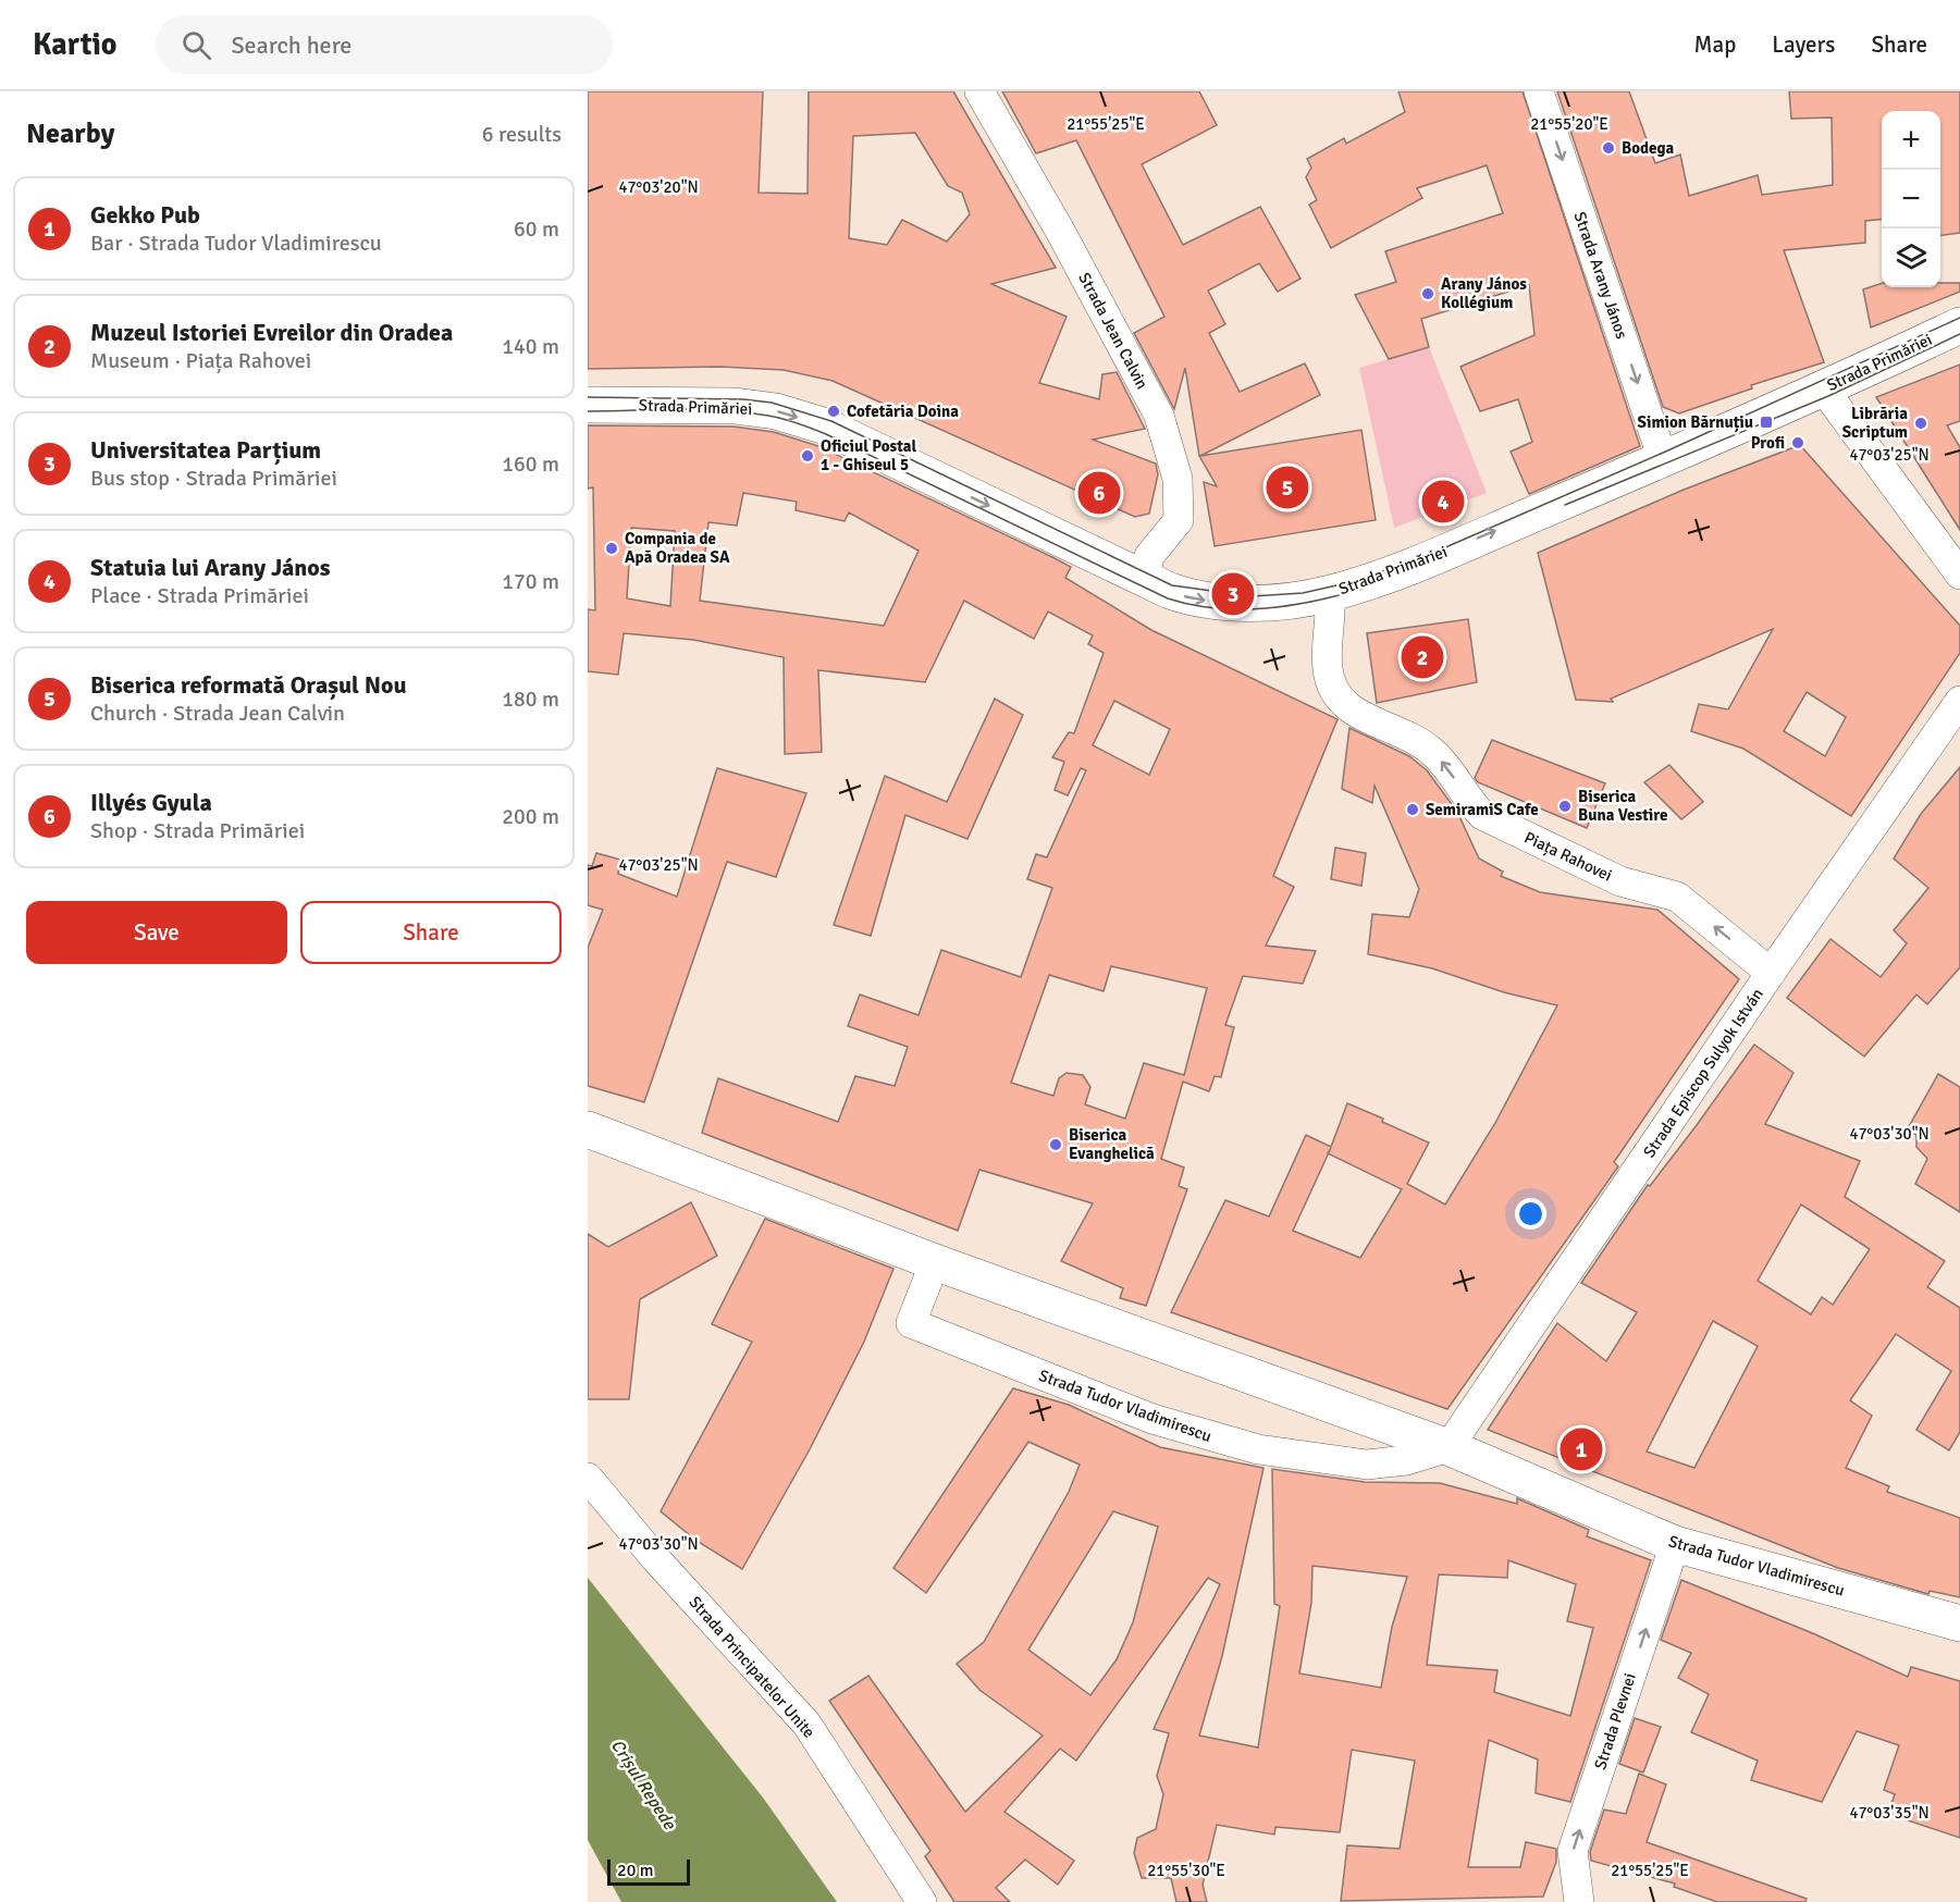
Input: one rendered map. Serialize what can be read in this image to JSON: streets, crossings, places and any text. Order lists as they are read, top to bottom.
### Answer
{
  "streets": {
    "street": [
      "Strada Arany János",
      "Strada Jean Calvin",
      "Strada Primăriei",
      "Piața Rahovei",
      "Strada Episcop Sulyok István",
      "Strada Tudor Vladimirescu",
      "Strada Principatelor Unite",
      "Strada Plevnei"
    ]
  },
  "crossings": [
    ["Strada Arany János", "Strada Primăriei"],
    ["Strada Jean Calvin", "Strada Primăriei"],
    ["Strada Primăriei", "Piața Rahovei"],
    ["Piața Rahovei", "Strada Episcop Sulyok István"],
    ["Strada Episcop Sulyok István", "Strada Tudor Vladimirescu"],
    ["Strada Tudor Vladimirescu", "Strada Plevnei"]
  ],
  "one_way": [
    "Strada Arany János",
    "Strada Primăriei",
    "Piața Rahovei",
    "Strada Plevnei"
  ],
  "water": ["Crișul Repede"],
  "places": {
    "other": [
      "Bodega",
      "Arany János Kollégium",
      "Cofetăria Doina",
      "Librăria Scriptum",
      "Profi",
      "Oficiul Postal 1 - Ghiseul 5",
      "Compania de Apă Oradea SA",
      "Biserica Buna Vestire",
      "SemiramiS Cafe",
      "Biserica Evanghelică"
    ],
    "transit": ["Simion Bărnuțiu"]
  },
  "scale_bar": "20 m",
  "page": {
    "header": "Kartio",
    "search": "Search here",
    "nav": ["Map", "Layers", "Share"],
    "heading": ["Nearby", "6 results"],
    "map_buttons": ["+", "−"],
    "list": [
      {
        "mark": "1",
        "name": "Gekko Pub",
        "note": "Bar · Strada Tudor Vladimirescu",
        "value": "60 m"
      },
      {
        "mark": "2",
        "name": "Muzeul Istoriei Evreilor din Oradea",
        "note": "Museum · Piața Rahovei",
        "value": "140 m"
      },
      {
        "mark": "3",
        "name": "Universitatea Parțium",
        "note": "Bus stop · Strada Primăriei",
        "value": "160 m"
      },
      {
        "mark": "4",
        "name": "Statuia lui Arany János",
        "note": "Place · Strada Primăriei",
        "value": "170 m"
      },
      {
        "mark": "5",
        "name": "Biserica reformată Orașul Nou",
        "note": "Church · Strada Jean Calvin",
        "value": "180 m"
      },
      {
        "mark": "6",
        "name": "Illyés Gyula",
        "note": "Shop · Strada Primăriei",
        "value": "200 m"
      }
    ],
    "pins": [
      "5",
      "6",
      "4",
      "3",
      "2",
      "1"
    ],
    "buttons": ["Save", "Share"],
    "scale": "20 m"
  },
  "coordinates": [
    "21°55'25\"E",
    "21°55'20\"E",
    "47°03'20\"N",
    "47°03'25\"N",
    "47°03'30\"N",
    "47°03'35\"N",
    "21°55'30\"E"
  ]
}
